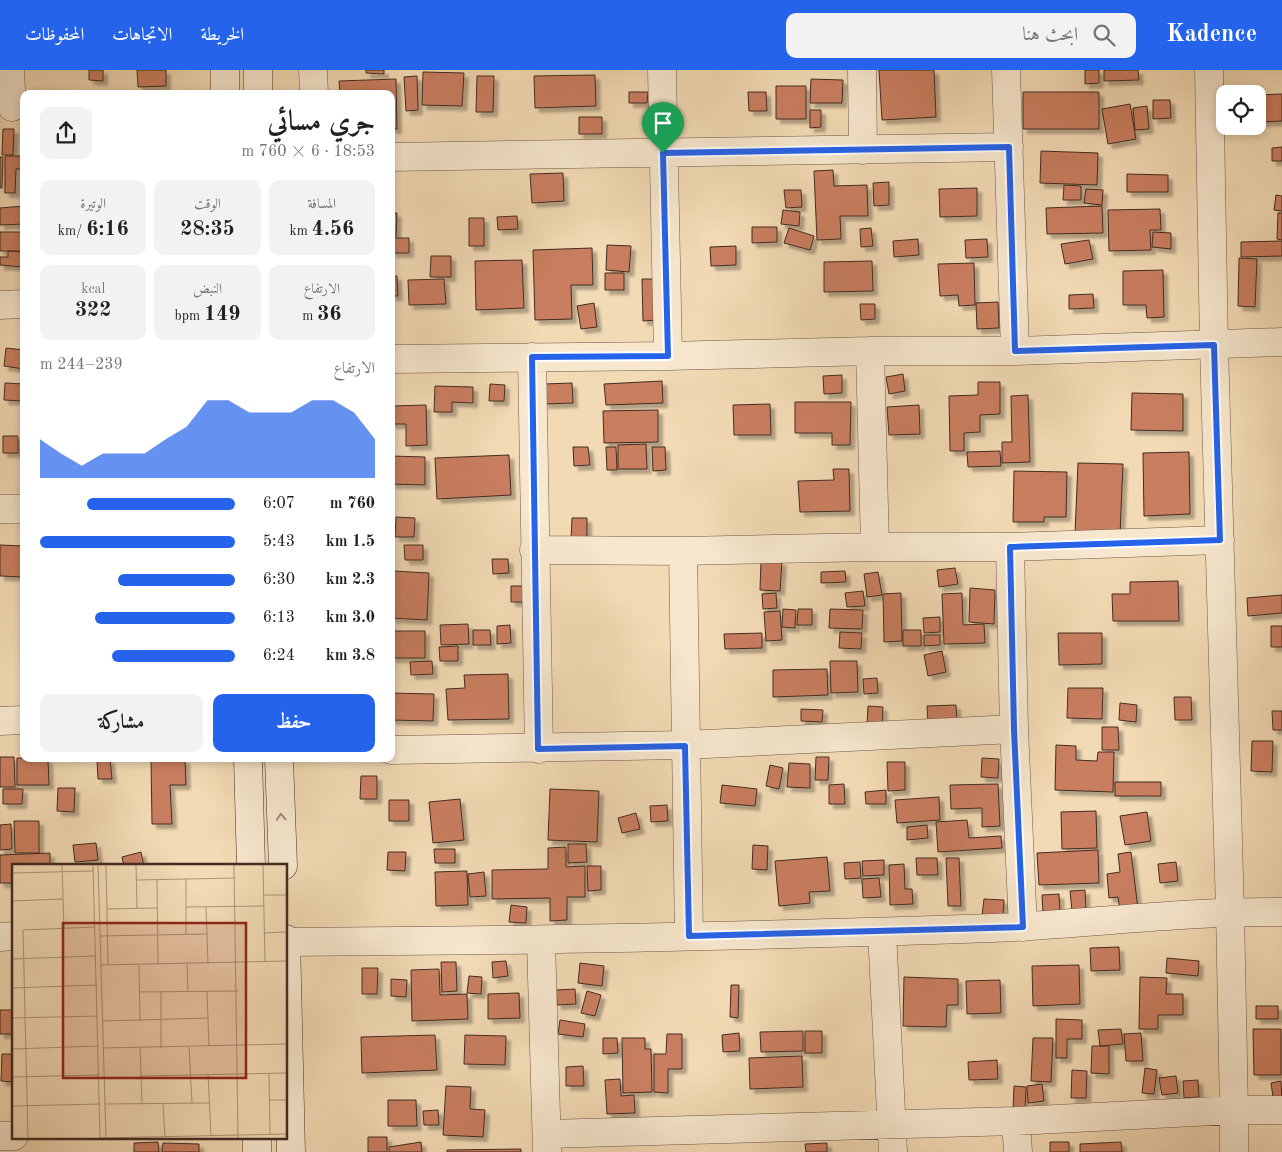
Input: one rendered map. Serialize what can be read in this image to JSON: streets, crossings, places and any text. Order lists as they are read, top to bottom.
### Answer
{
  "page": {
    "header": "Kadence",
    "search": "ابحث هنا",
    "nav": ["الخريطة", "الاتجاهات", "المحفوظات"],
    "heading": ["جري مسائي", "18:53 · 6 × 760 m"],
    "stats": [
      ["المسافة", "4.56 km"],
      ["الوقت", "28:35"],
      ["الوتيرة", "6:16 /km"],
      ["الارتفاع", "36 m"],
      ["النبض", "149 bpm"],
      ["kcal", "322"]
    ],
    "chart": ["الارتفاع", "239–244 m"],
    "list": [
      {
        "name": "760 m",
        "note": "6:07"
      },
      {
        "name": "1.5 km",
        "note": "5:43"
      },
      {
        "name": "2.3 km",
        "note": "6:30"
      },
      {
        "name": "3.0 km",
        "note": "6:13"
      },
      {
        "name": "3.8 km",
        "note": "6:24"
      }
    ],
    "buttons": ["حفظ", "مشاركة"]
  }
}
